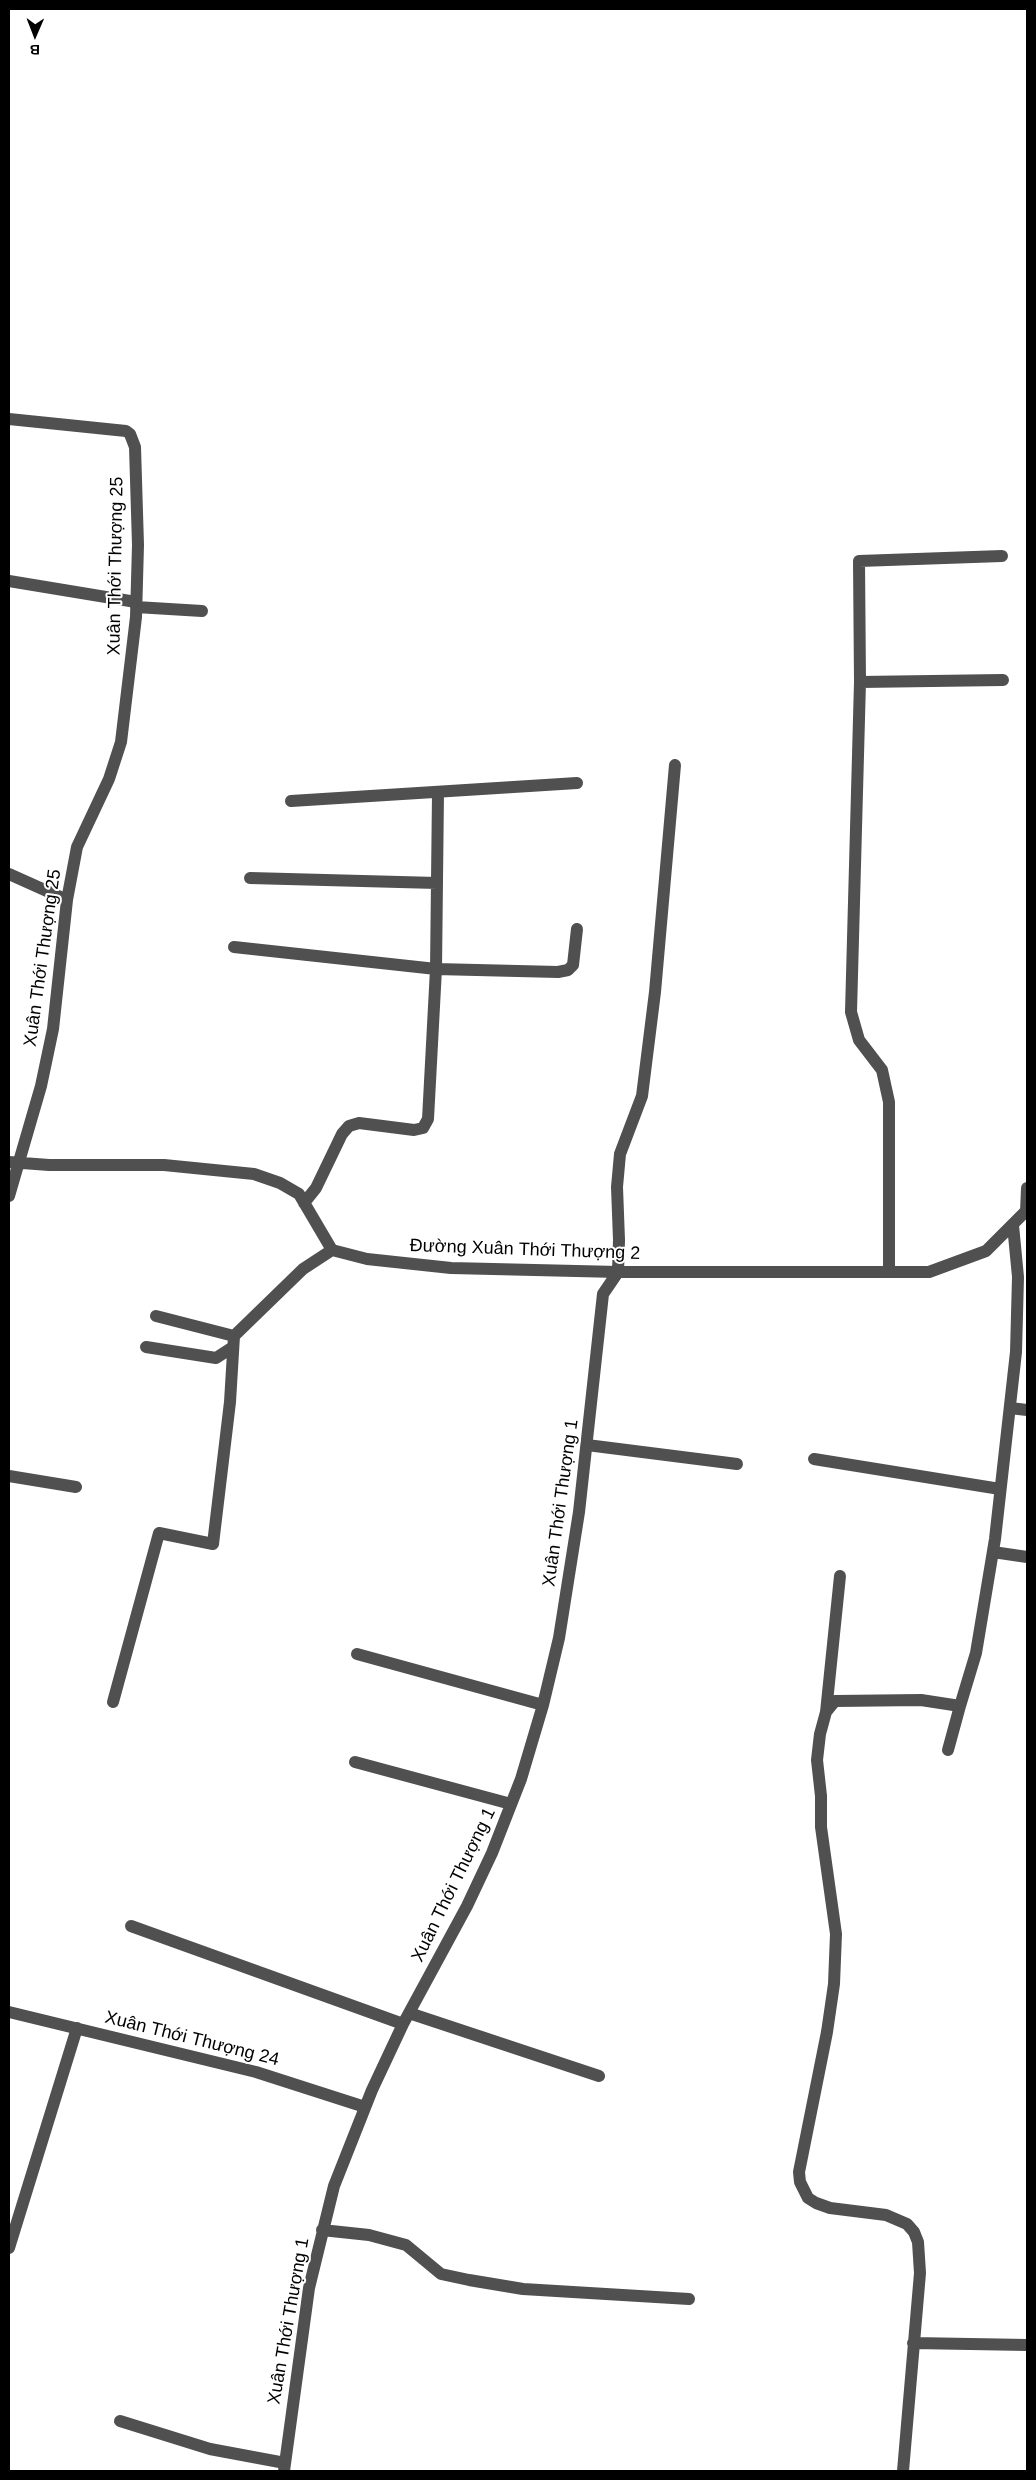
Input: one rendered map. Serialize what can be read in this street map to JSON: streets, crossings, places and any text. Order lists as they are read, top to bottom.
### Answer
{
  "streets": {
    "street": [
      "Xuân Thới Thượng 25",
      "Đường Xuân Thới Thượng 2",
      "Xuân Thới Thượng 1",
      "Xuân Thới Thượng 24"
    ]
  },
  "crossings": [
    ["Đường Xuân Thới Thượng 2", "Xuân Thới Thượng 1"],
    ["Xuân Thới Thượng 1", "Xuân Thới Thượng 24"]
  ],
  "north": "bottom"
}
